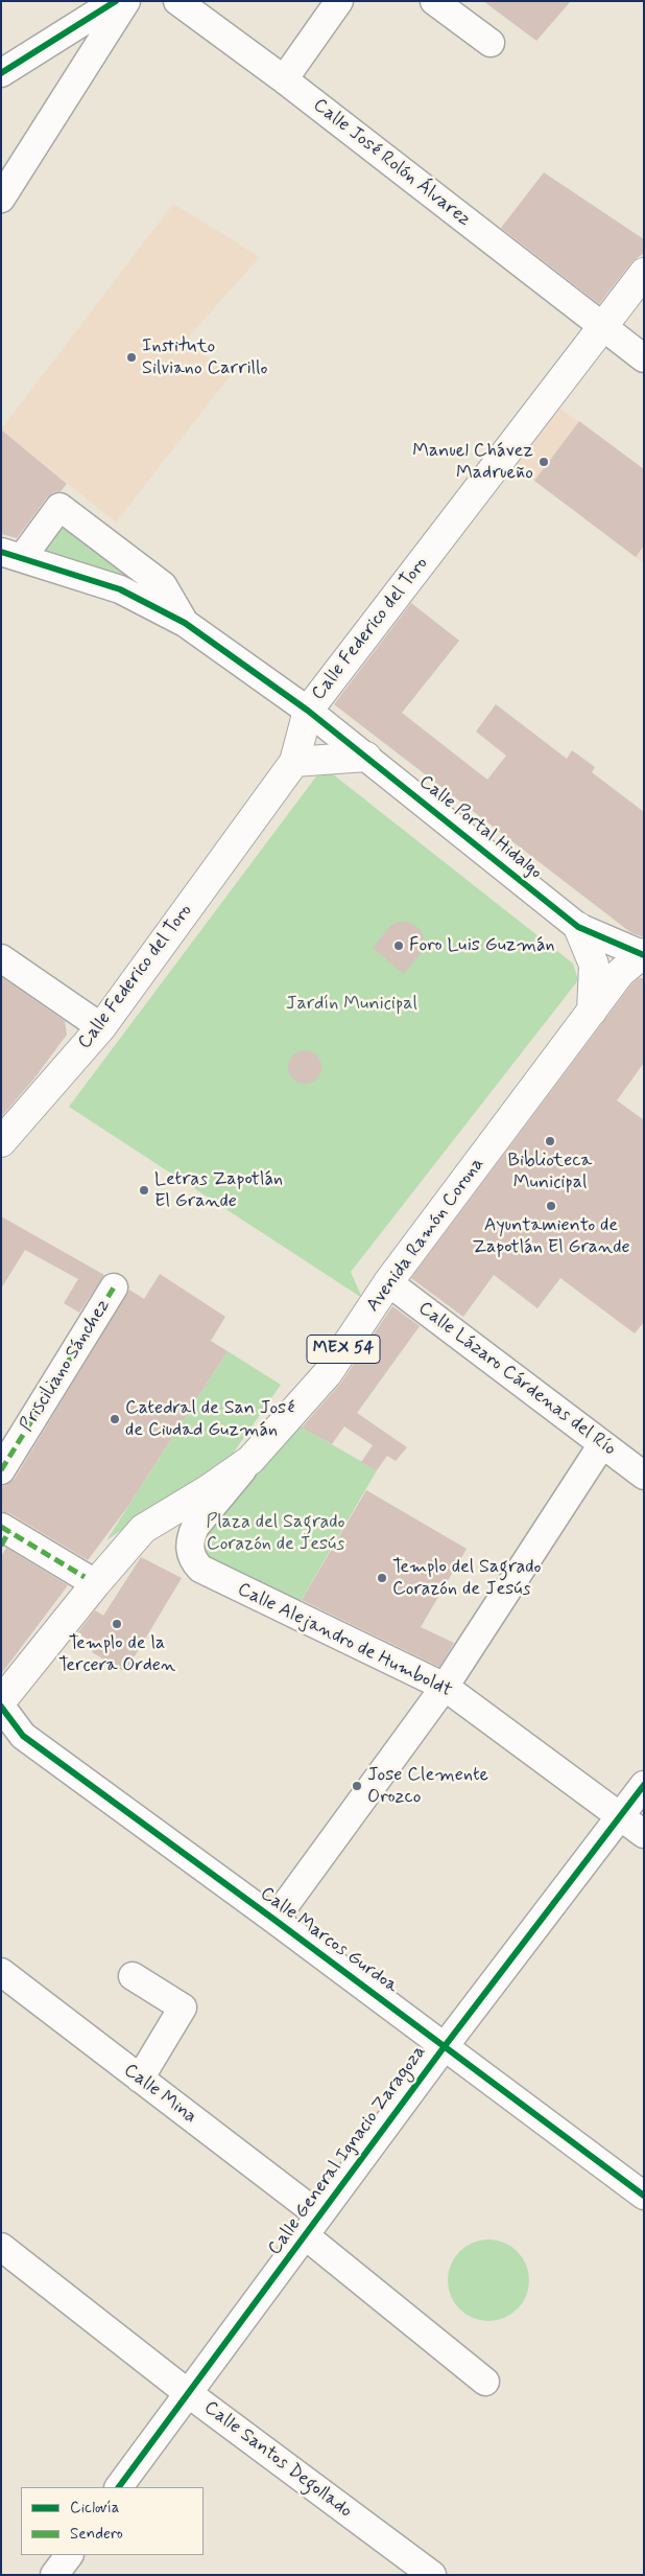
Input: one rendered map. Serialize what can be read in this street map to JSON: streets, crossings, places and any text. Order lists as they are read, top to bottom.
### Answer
{
  "streets": {
    "main road": ["Calle Federico del Toro", "Avenida Ramón Corona", "MEX 54"],
    "street": [
      "Calle José Rolón Álvarez",
      "Calle Portal Hidalgo",
      "Prisciliano Sánchez",
      "Calle Lázaro Cárdenas del Río",
      "Calle Alejandro de Humboldt",
      "Calle Marcos Gurdoa",
      "Calle Mina",
      "Calle General Ignacio Zaragoza",
      "Calle Santos Degollado"
    ]
  },
  "crossings": [
    ["Calle José Rolón Álvarez", "Calle Federico del Toro"],
    ["Calle Federico del Toro", "Calle Portal Hidalgo"],
    ["Calle Portal Hidalgo", "Avenida Ramón Corona"],
    ["Avenida Ramón Corona", "Calle Lázaro Cárdenas del Río"],
    ["Avenida Ramón Corona", "Calle Alejandro de Humboldt"],
    ["Calle Alejandro de Humboldt", "Calle General Ignacio Zaragoza"],
    ["Calle Marcos Gurdoa", "Calle General Ignacio Zaragoza"],
    ["Calle Mina", "Calle General Ignacio Zaragoza"],
    ["Calle General Ignacio Zaragoza", "Calle Santos Degollado"]
  ],
  "parks": ["Jardín Municipal", "Plaza del Sagrado Corazón de Jesús"],
  "places": [
    "Instituto Silviano Carrillo",
    "Manuel Chávez Madrueño",
    "Foro Luis Guzmán",
    "Biblioteca Municipal",
    "Letras Zapotlán El Grande",
    "Ayuntamiento de Zapotlán El Grande",
    "Catedral de San José de Ciudad Guzmán",
    "Templo del Sagrado Corazón de Jesús",
    "Templo de la Tercera Orden",
    "Jose Clemente Orozco"
  ],
  "legend": ["Ciclovía", "Sendero"]
}
